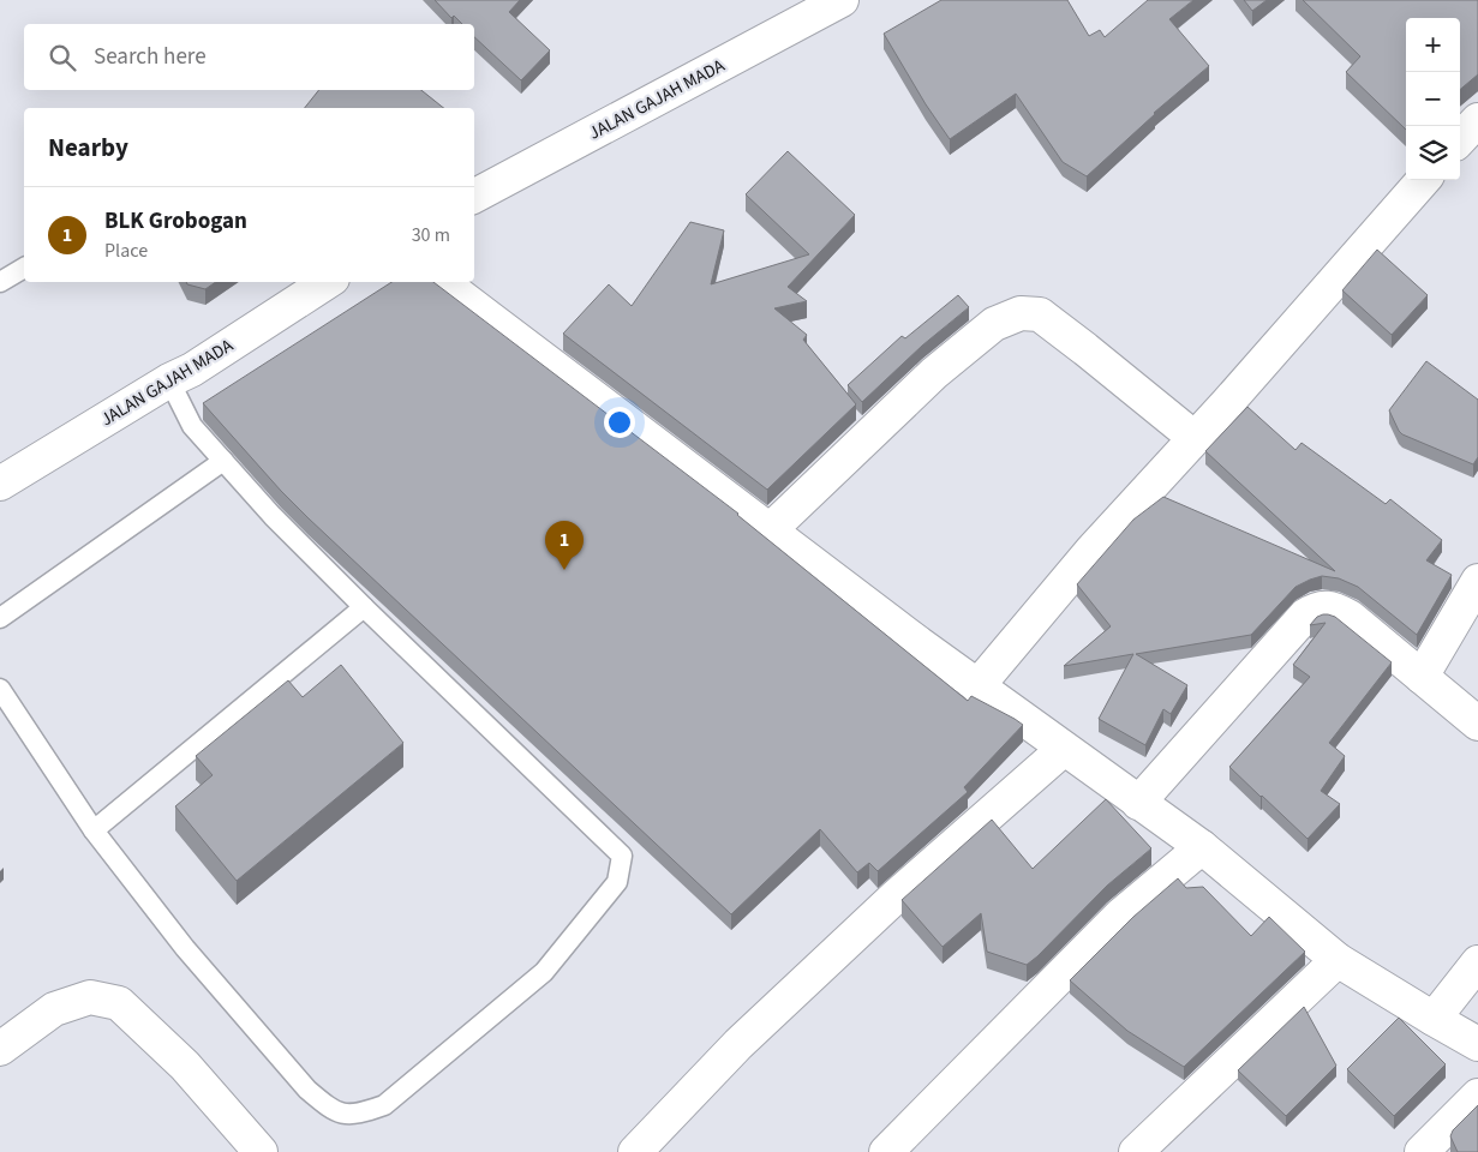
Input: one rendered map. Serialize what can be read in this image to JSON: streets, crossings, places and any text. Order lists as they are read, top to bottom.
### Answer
{
  "streets": {
    "street": ["JALAN GAJAH MADA"]
  },
  "page": {
    "map_buttons": ["+", "−"],
    "search": "Search here",
    "heading": "Nearby",
    "list": [
      {
        "mark": "1",
        "name": "BLK Grobogan",
        "note": "Place",
        "value": "30 m"
      }
    ],
    "pins": "1"
  }
}
